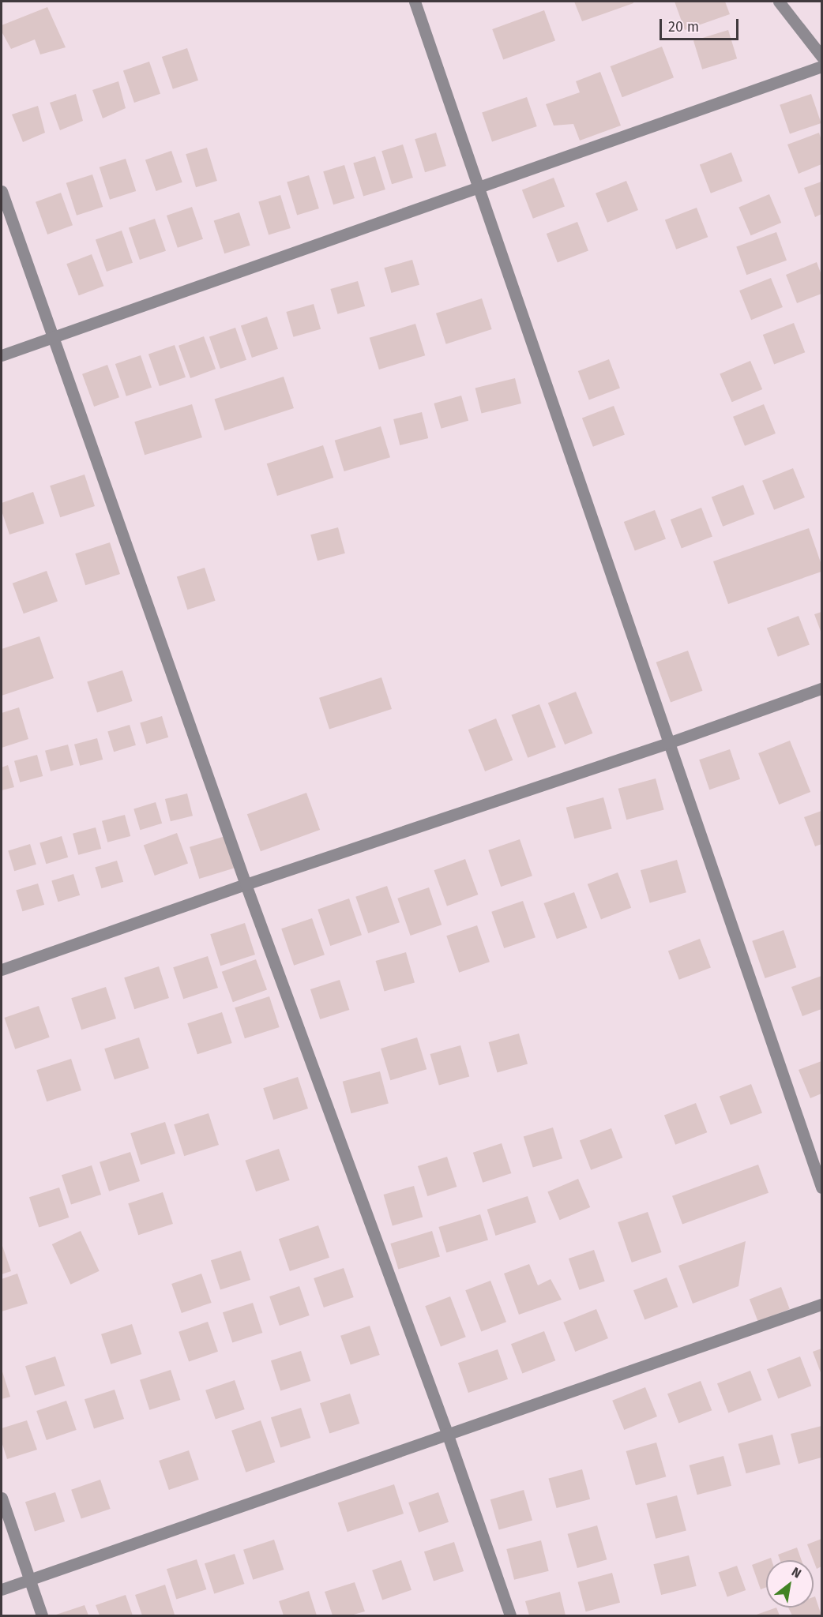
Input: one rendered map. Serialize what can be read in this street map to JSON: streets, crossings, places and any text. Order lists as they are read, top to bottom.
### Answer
{
  "scale_bar": "20 m",
  "north": "top right"
}
